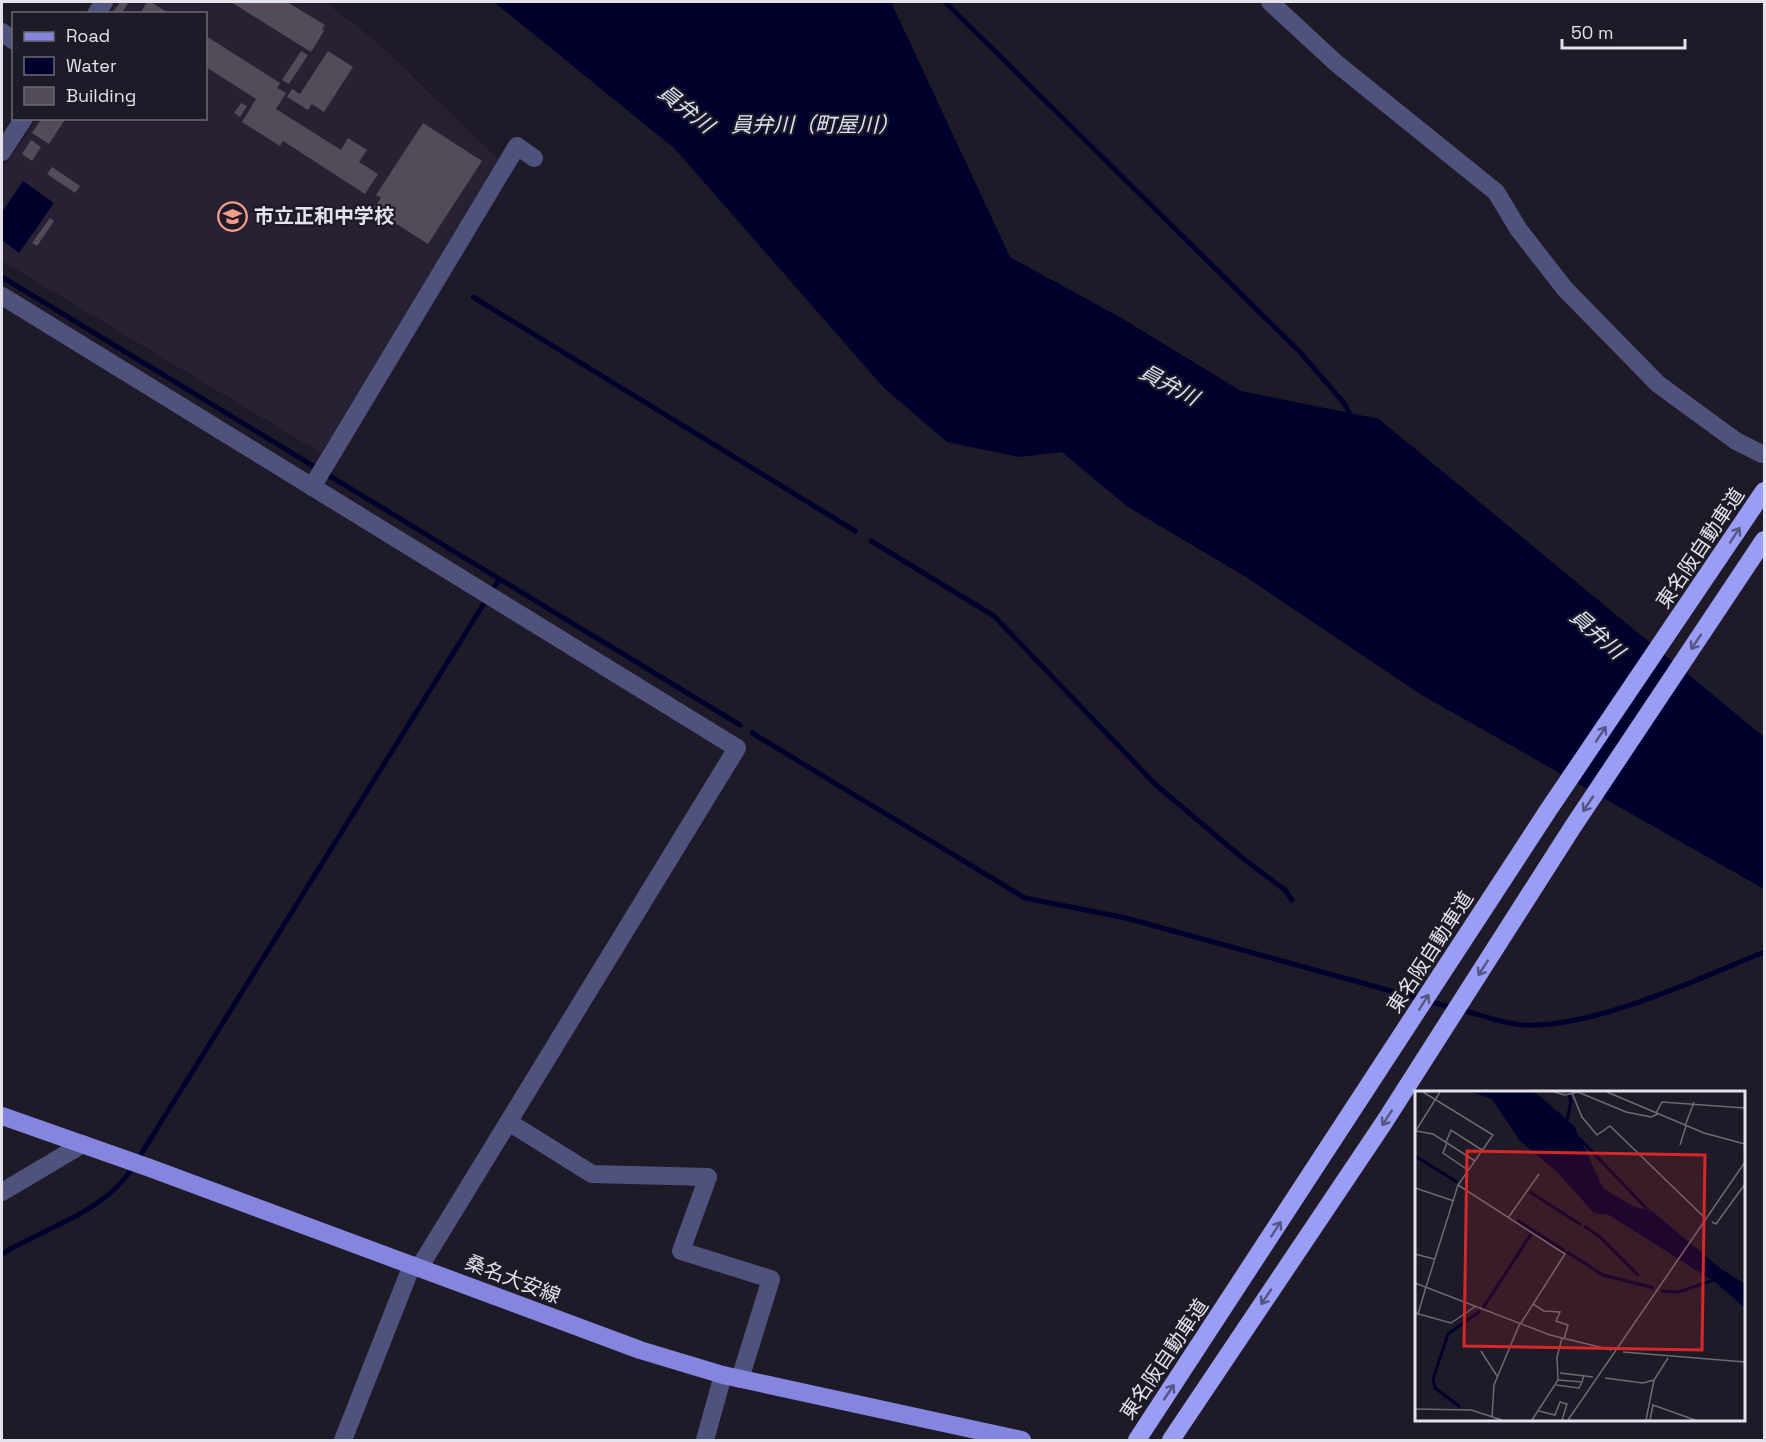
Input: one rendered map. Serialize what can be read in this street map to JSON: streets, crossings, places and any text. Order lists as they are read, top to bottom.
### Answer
{
  "streets": {
    "highway": ["東名阪自動車道"],
    "main road": ["桑名大安線"]
  },
  "water": ["員弁川", "員弁川（町屋川）"],
  "places": {
    "school or university": ["市立正和中学校"]
  },
  "legend": ["Road", "Water", "Building"],
  "scale_bar": "50 m"
}
